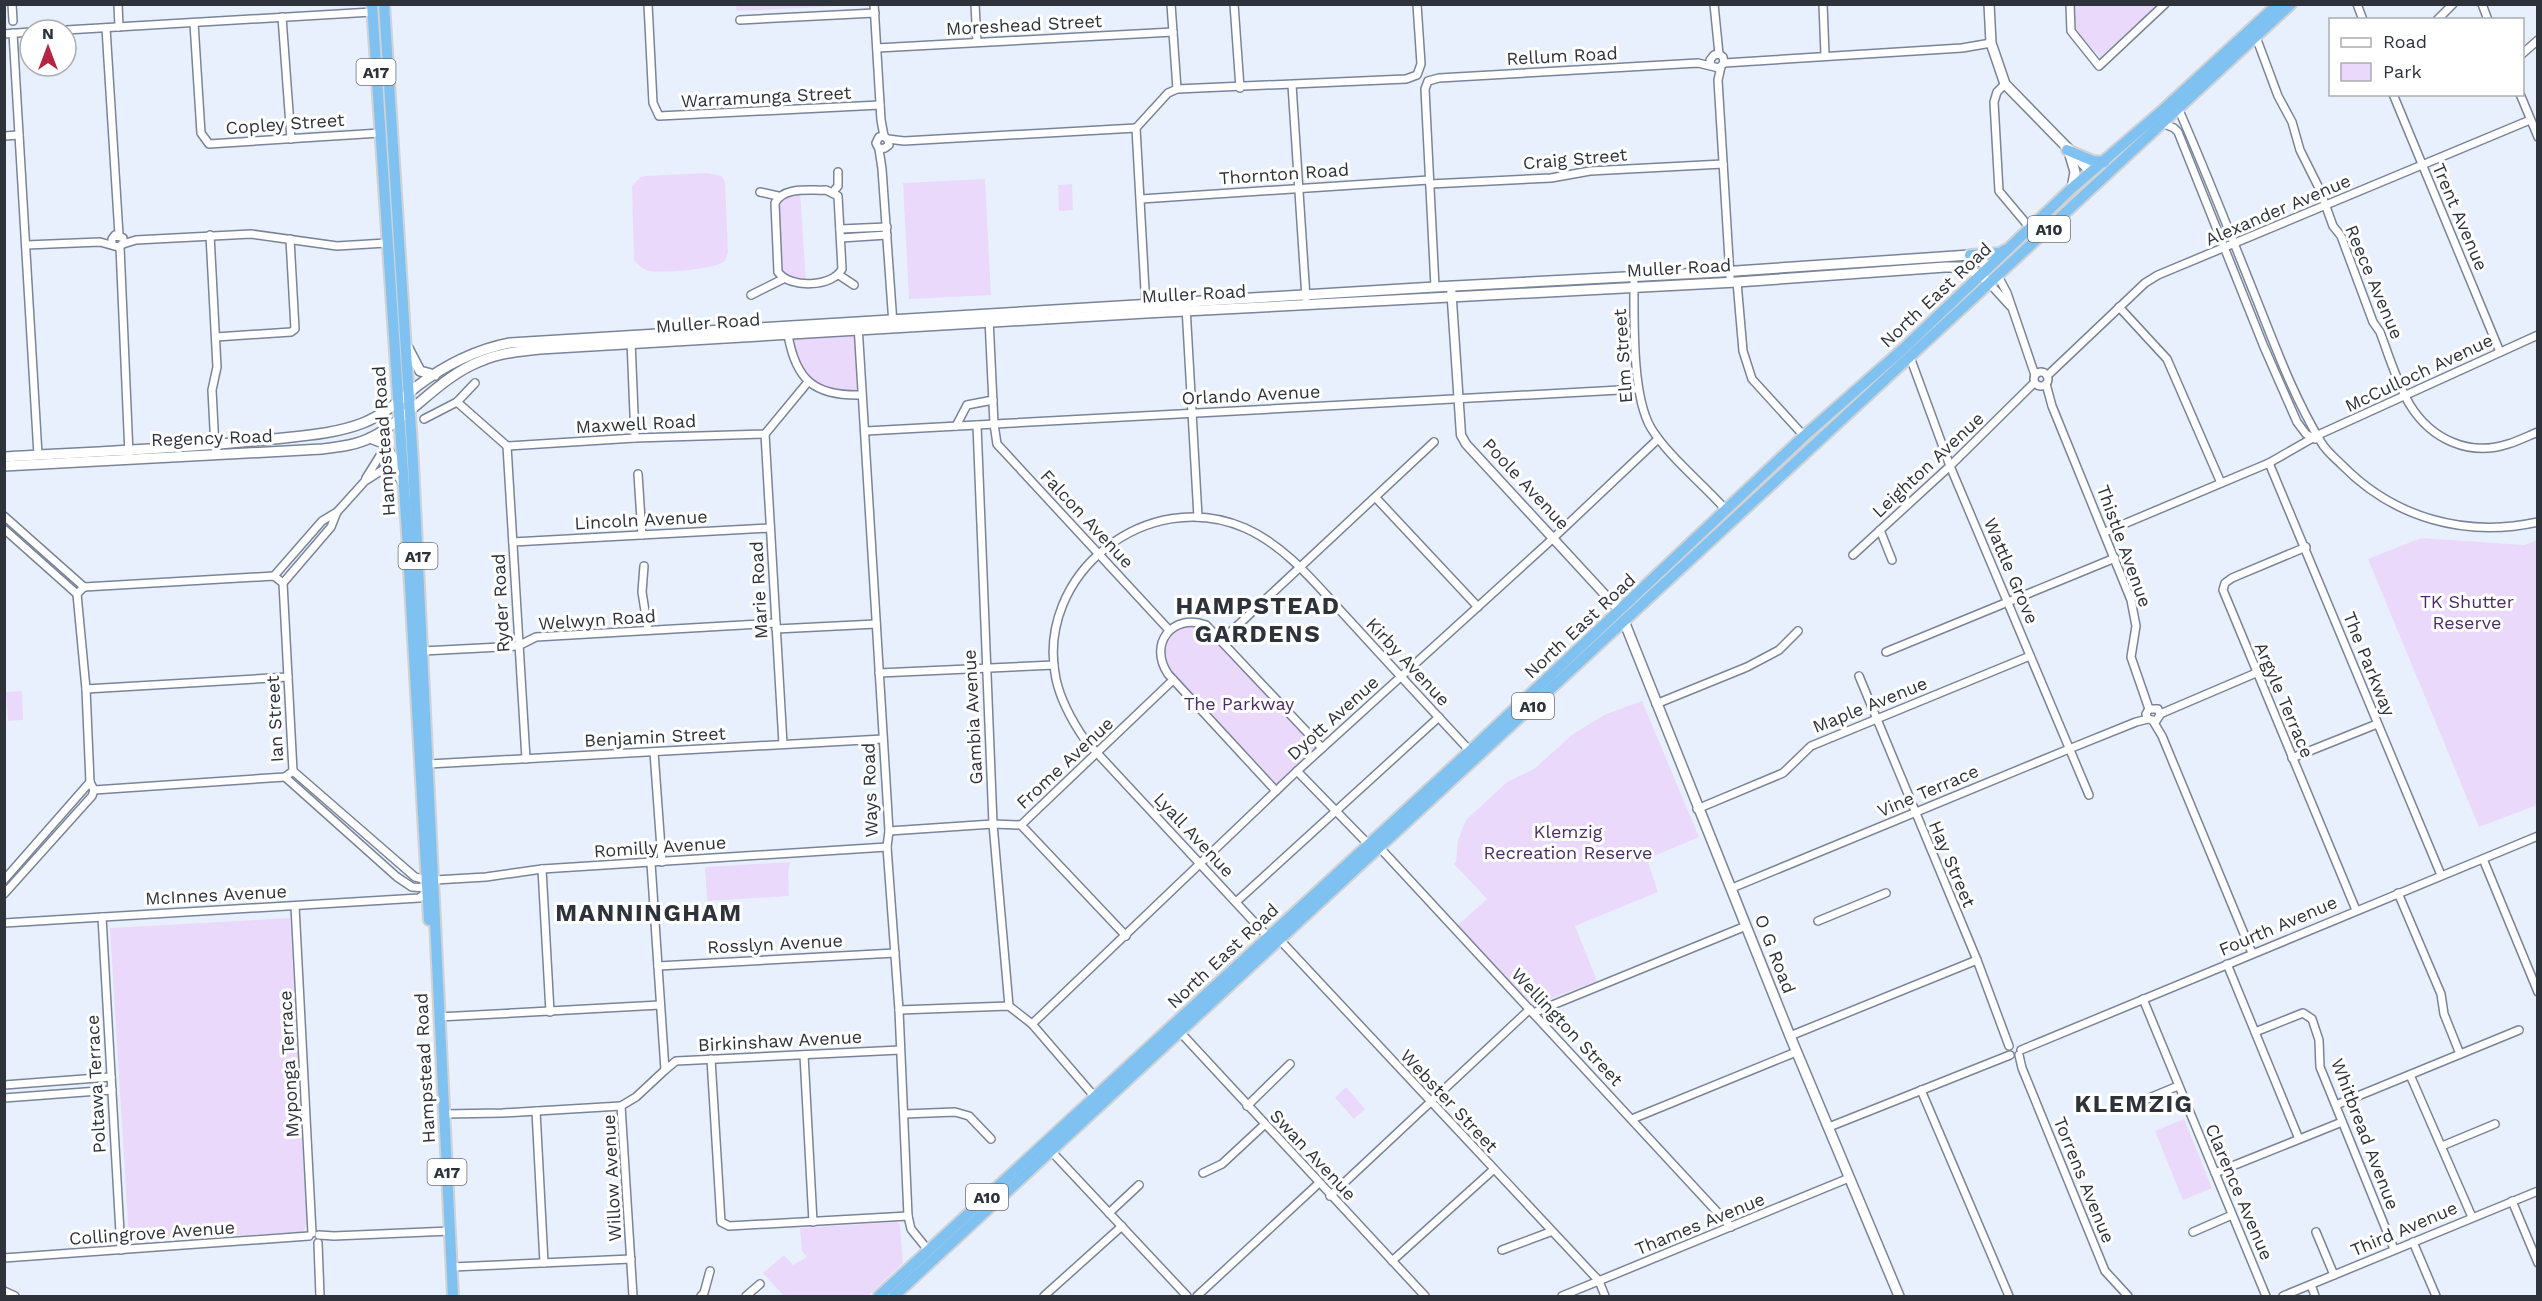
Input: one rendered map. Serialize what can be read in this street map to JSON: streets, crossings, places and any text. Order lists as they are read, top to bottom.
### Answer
{
  "streets": {
    "highway": [
      "A17",
      "A10",
      "North East Road",
      "Hampstead Road"
    ],
    "main road": ["Muller Road", "Regency Road", "O G Road"],
    "street": [
      "Moreshead Street",
      "Rellum Road",
      "Warramunga Street",
      "Copley Street",
      "Craig Street",
      "Thornton Road",
      "Alexander Avenue",
      "Trent Avenue",
      "Reece Avenue",
      "Elm Street",
      "McCulloch Avenue",
      "Orlando Avenue",
      "Maxwell Road",
      "Leighton Avenue",
      "Poole Avenue",
      "Falcon Avenue",
      "Lincoln Avenue",
      "Thistle Avenue",
      "Wattle Grove",
      "Marie Road",
      "Ryder Road",
      "Welwyn Road",
      "Kirby Avenue",
      "The Parkway",
      "Argyle Terrace",
      "Maple Avenue",
      "Gambia Avenue",
      "Dyott Avenue",
      "Ian Street",
      "Benjamin Street",
      "Frome Avenue",
      "Ways Road",
      "Vine Terrace",
      "Lyall Avenue",
      "Romilly Avenue",
      "Hay Street",
      "McInnes Avenue",
      "Fourth Avenue",
      "Rosslyn Avenue",
      "Wellington Street",
      "Birkinshaw Avenue",
      "Myponga Terrace",
      "Poltawa Terrace",
      "Webster Street",
      "Whitbread Avenue",
      "Swan Avenue",
      "Willow Avenue",
      "Torrens Avenue",
      "Clarence Avenue",
      "Thames Avenue",
      "Third Avenue",
      "Collingrove Avenue"
    ]
  },
  "crossings": [
    ["Rellum Road", "Craig Street"],
    ["Rellum Road", "Thornton Road"],
    ["Copley Street", "Hampstead Road"],
    ["Craig Street", "Thornton Road"],
    ["Alexander Avenue", "Trent Avenue"],
    ["Alexander Avenue", "Reece Avenue"],
    ["Alexander Avenue", "Leighton Avenue"],
    ["Alexander Avenue", "Thistle Avenue"],
    ["Trent Avenue", "McCulloch Avenue"],
    ["Muller Road", "North East Road"],
    ["Muller Road", "Elm Street"],
    ["Muller Road", "Regency Road"],
    ["Muller Road", "Hampstead Road"],
    ["Muller Road", "Poole Avenue"],
    ["Muller Road", "Falcon Avenue"],
    ["Muller Road", "Ways Road"],
    ["Reece Avenue", "North East Road"],
    ["Reece Avenue", "McCulloch Avenue"],
    ["North East Road", "Elm Street"],
    ["North East Road", "Poole Avenue"],
    ["North East Road", "Thistle Avenue"],
    ["North East Road", "Wattle Grove"],
    ["North East Road", "Kirby Avenue"],
    ["North East Road", "Ways Road"],
    ["North East Road", "Lyall Avenue"],
    ["North East Road", "O G Road"],
    ["North East Road", "Wellington Street"],
    ["North East Road", "Webster Street"],
    ["North East Road", "Swan Avenue"],
    ["Elm Street", "Orlando Avenue"],
    ["Elm Street", "Dyott Avenue"],
    ["McCulloch Avenue", "Thistle Avenue"],
    ["McCulloch Avenue", "The Parkway"],
    ["Orlando Avenue", "Poole Avenue"],
    ["Orlando Avenue", "Falcon Avenue"],
    ["Orlando Avenue", "Gambia Avenue"],
    ["Orlando Avenue", "Ways Road"],
    ["Maxwell Road", "Marie Road"],
    ["Maxwell Road", "Ryder Road"],
    ["Regency Road", "Hampstead Road"],
    ["Hampstead Road", "Welwyn Road"],
    ["Hampstead Road", "Ian Street"],
    ["Hampstead Road", "Benjamin Street"],
    ["Hampstead Road", "Romilly Avenue"],
    ["Hampstead Road", "McInnes Avenue"],
    ["Hampstead Road", "Collingrove Avenue"],
    ["Leighton Avenue", "Thistle Avenue"],
    ["Leighton Avenue", "Wattle Grove"],
    ["Poole Avenue", "Dyott Avenue"],
    ["Poole Avenue", "O G Road"],
    ["Falcon Avenue", "Kirby Avenue"],
    ["Falcon Avenue", "Lyall Avenue"],
    ["Lincoln Avenue", "Marie Road"],
    ["Lincoln Avenue", "Ryder Road"],
    ["Thistle Avenue", "Vine Terrace"],
    ["Thistle Avenue", "Fourth Avenue"],
    ["Wattle Grove", "Maple Avenue"],
    ["Wattle Grove", "Vine Terrace"],
    ["Marie Road", "Welwyn Road"],
    ["Marie Road", "Benjamin Street"],
    ["Ryder Road", "Welwyn Road"],
    ["Ryder Road", "Benjamin Street"],
    ["Welwyn Road", "Ways Road"],
    ["Kirby Avenue", "Dyott Avenue"],
    ["Kirby Avenue", "Lyall Avenue"],
    ["The Parkway", "Argyle Terrace"],
    ["The Parkway", "Fourth Avenue"],
    ["Argyle Terrace", "Vine Terrace"],
    ["Argyle Terrace", "Fourth Avenue"],
    ["Maple Avenue", "Hay Street"],
    ["Maple Avenue", "O G Road"],
    ["Gambia Avenue", "Frome Avenue"],
    ["Dyott Avenue", "Lyall Avenue"],
    ["Ian Street", "Romilly Avenue"],
    ["Ian Street", "McInnes Avenue"],
    ["Benjamin Street", "Ways Road"],
    ["Frome Avenue", "Ways Road"],
    ["Frome Avenue", "Lyall Avenue"],
    ["Ways Road", "Romilly Avenue"],
    ["Ways Road", "Rosslyn Avenue"],
    ["Ways Road", "Birkinshaw Avenue"],
    ["Vine Terrace", "Hay Street"],
    ["Vine Terrace", "O G Road"],
    ["Lyall Avenue", "Webster Street"],
    ["Romilly Avenue", "McInnes Avenue"],
    ["Hay Street", "Fourth Avenue"],
    ["Hay Street", "Torrens Avenue"],
    ["McInnes Avenue", "Myponga Terrace"],
    ["McInnes Avenue", "Poltawa Terrace"],
    ["Fourth Avenue", "O G Road"],
    ["Fourth Avenue", "Torrens Avenue"],
    ["Fourth Avenue", "Clarence Avenue"],
    ["O G Road", "Thames Avenue"],
    ["Wellington Street", "Thames Avenue"],
    ["Birkinshaw Avenue", "Willow Avenue"],
    ["Myponga Terrace", "Collingrove Avenue"],
    ["Poltawa Terrace", "Collingrove Avenue"],
    ["Webster Street", "Thames Avenue"],
    ["Whitbread Avenue", "Third Avenue"]
  ],
  "districts": ["HAMPSTEAD GARDENS", "MANNINGHAM", "KLEMZIG"],
  "parks": ["TK Shutter Reserve", "The Parkway", "Klemzig Recreation Reserve"],
  "legend": ["Road", "Park"],
  "north": "top"
}
